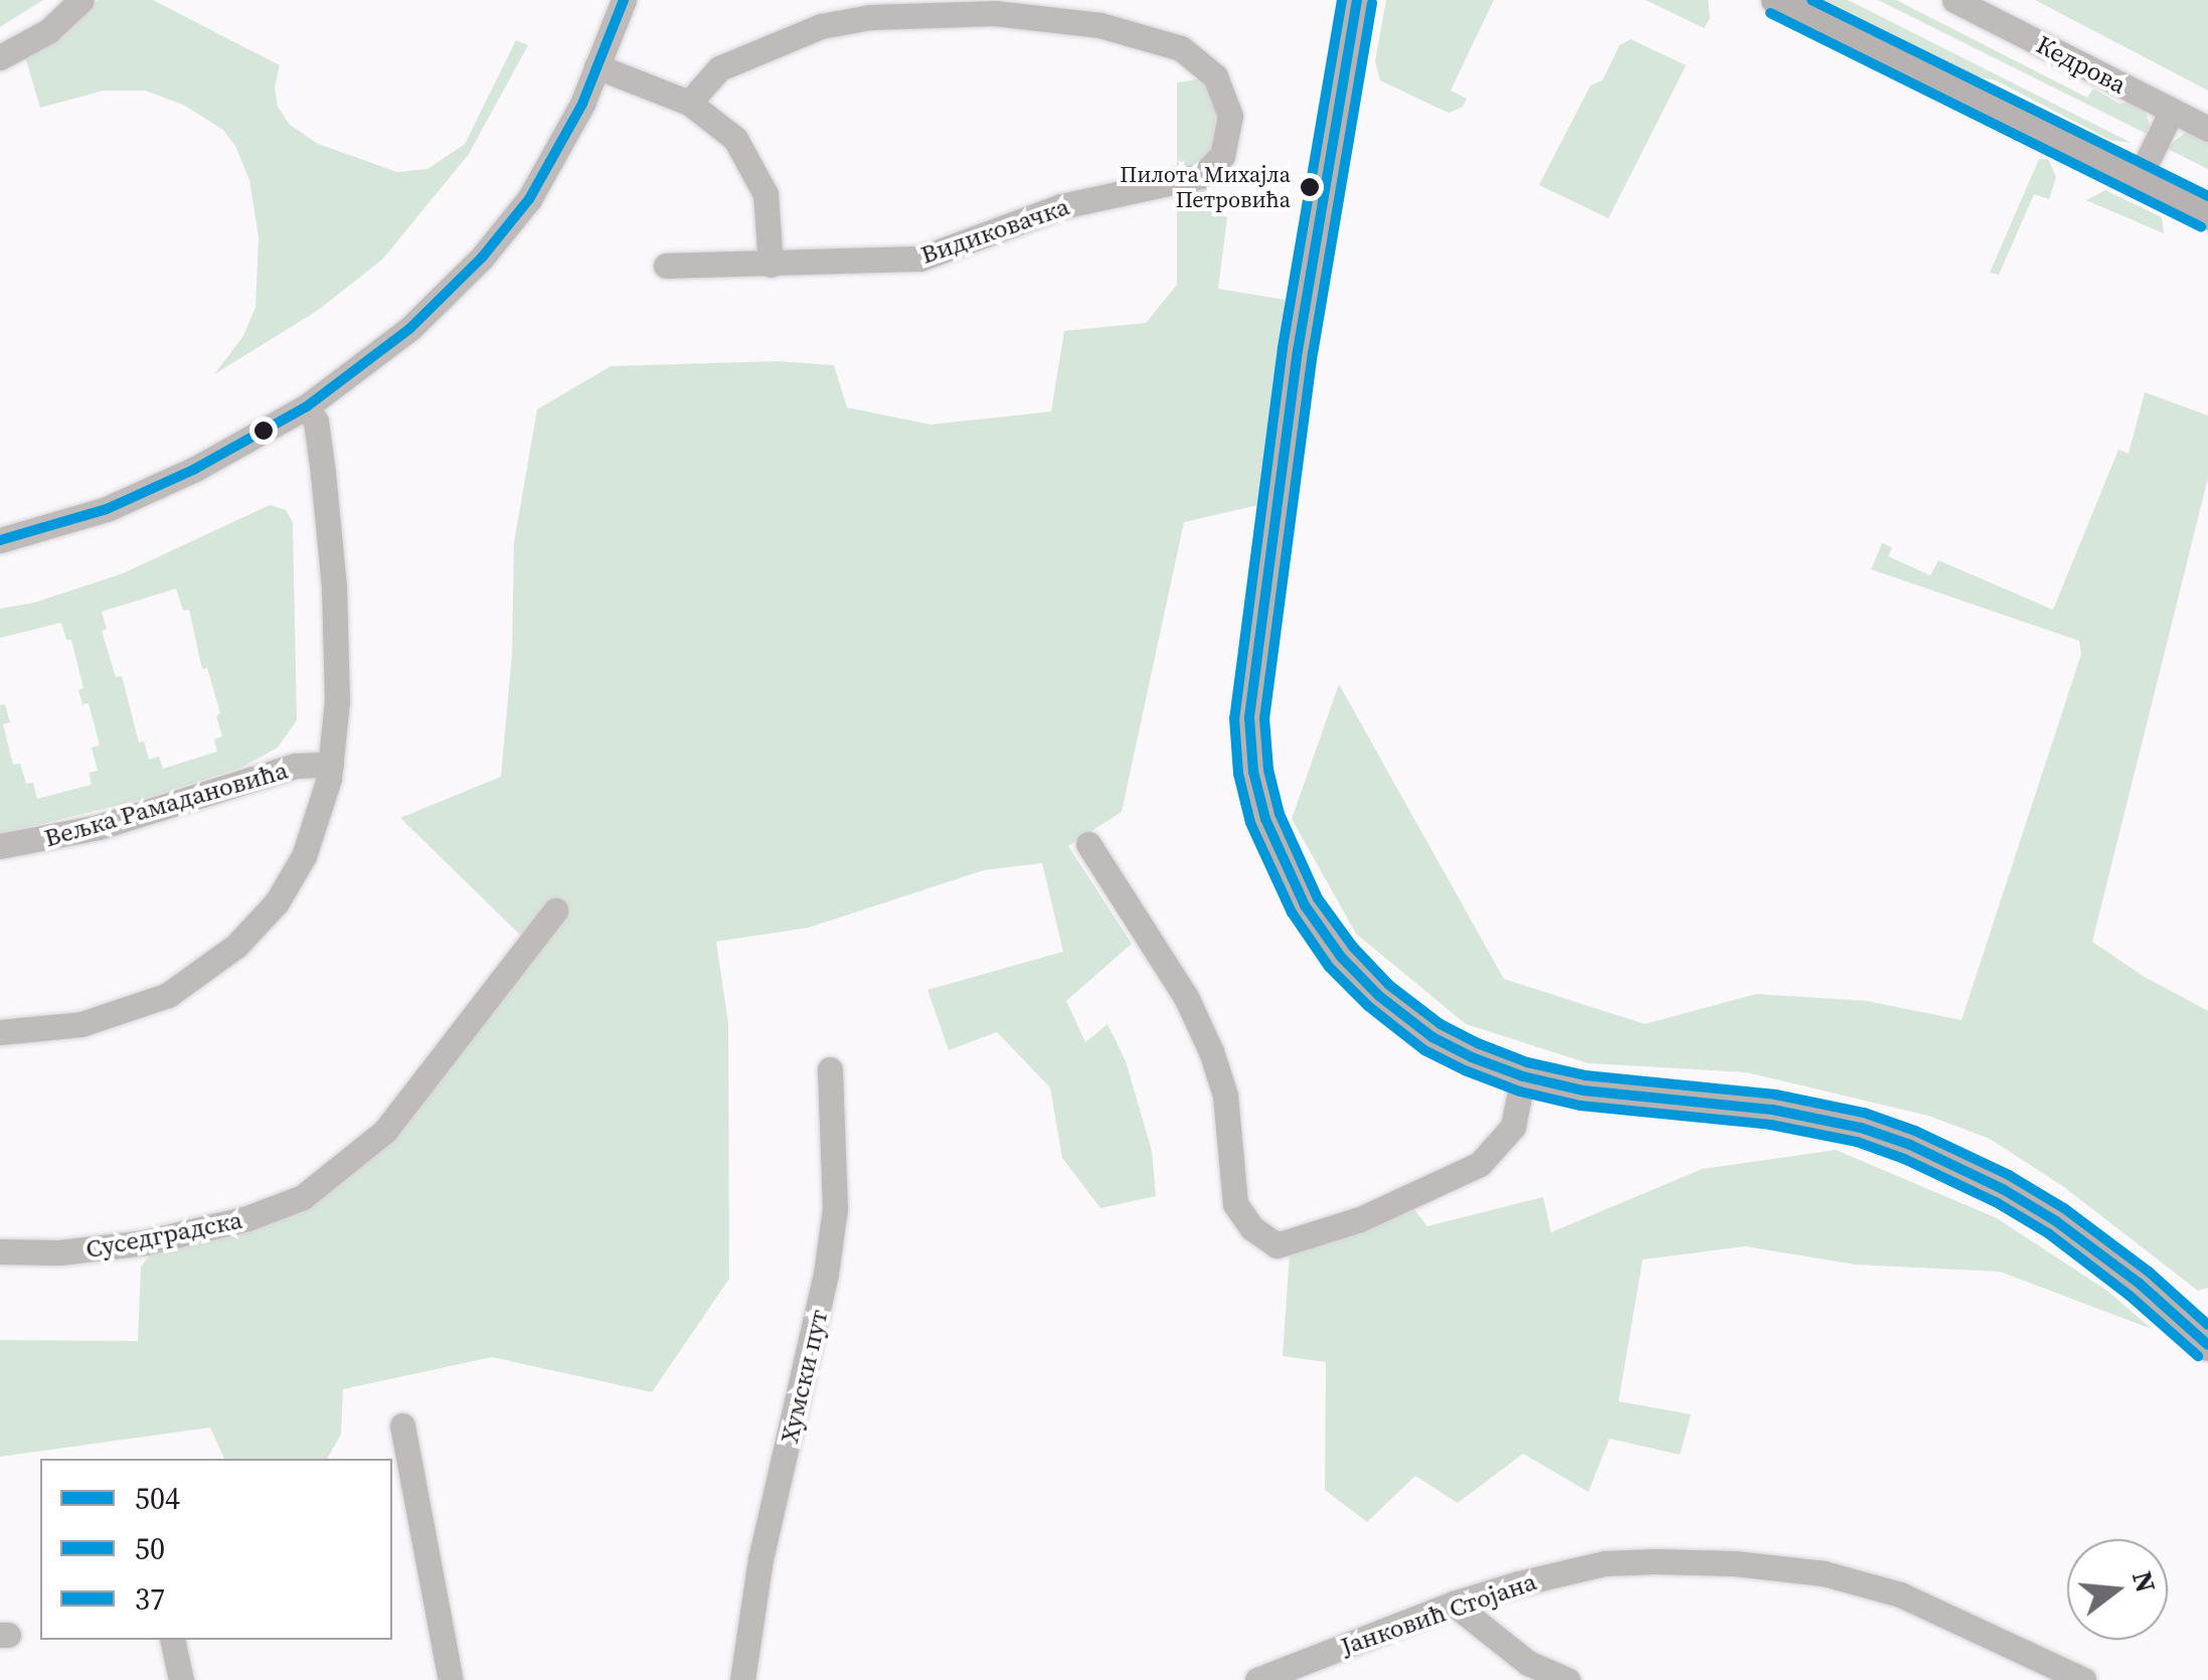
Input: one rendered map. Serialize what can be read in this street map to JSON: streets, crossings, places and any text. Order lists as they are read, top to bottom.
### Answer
{
  "streets": {
    "street": [
      "Кедрова",
      "Видиковачка",
      "Вељка Рамадановића",
      "Суседградска",
      "Хумски пут",
      "Јанковић Стојана"
    ]
  },
  "places": ["Пилота Михајла Петровића"],
  "lines": ["transit line 504", "transit line 50", "transit line 37"],
  "legend": ["504", "50", "37"],
  "north": "right"
}
